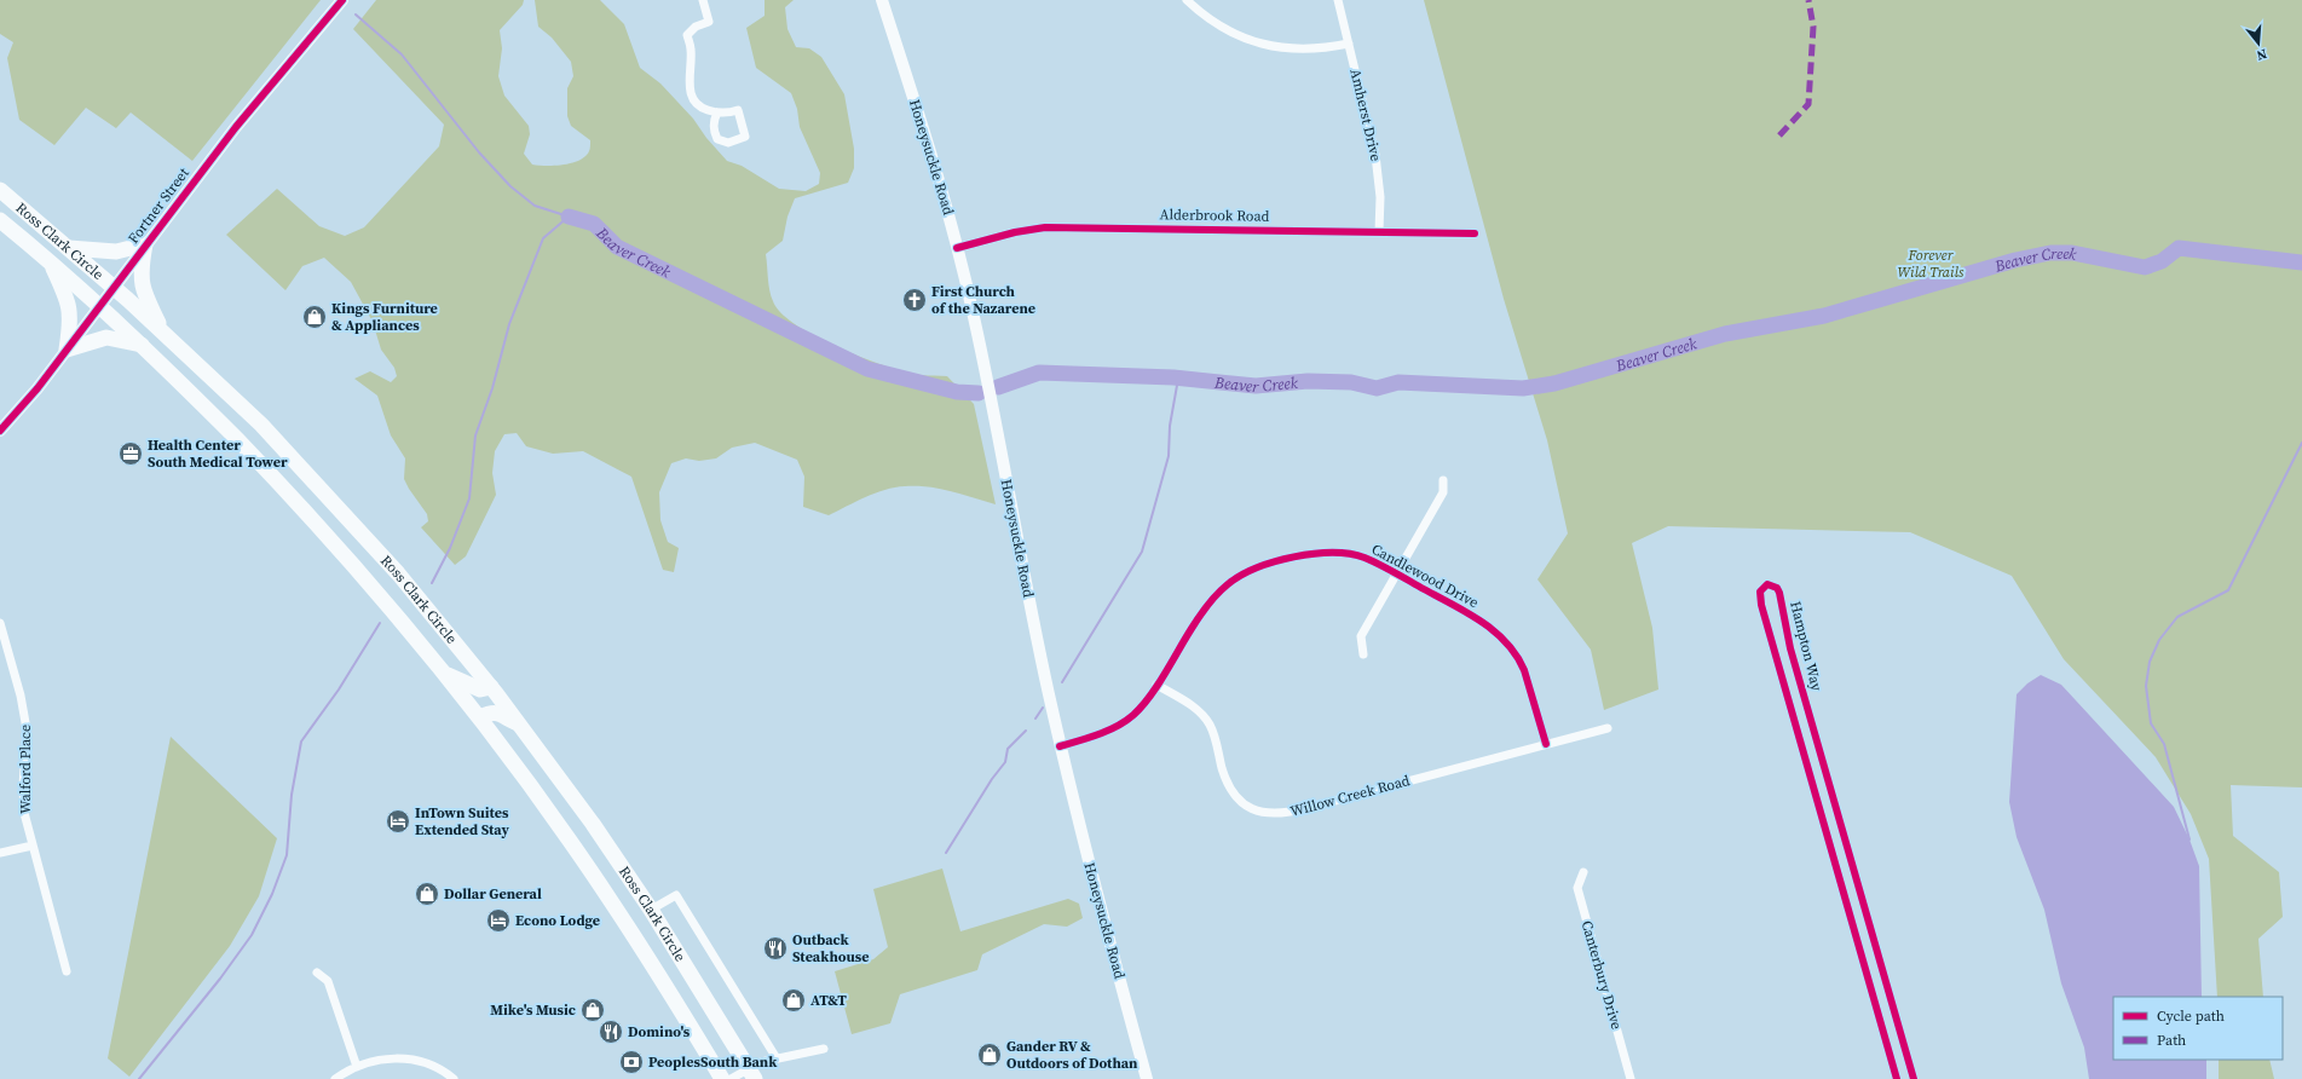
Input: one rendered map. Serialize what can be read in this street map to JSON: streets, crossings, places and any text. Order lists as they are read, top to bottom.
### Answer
{
  "streets": {
    "highway": ["Ross Clark Circle"],
    "main road": ["Honeysuckle Road", "Fortner Street"],
    "street": [
      "Amherst Drive",
      "Alderbrook Road",
      "Candlewood Drive",
      "Hampton Way",
      "Walford Place",
      "Willow Creek Road",
      "Canterbury Drive"
    ]
  },
  "crossings": [
    ["Amherst Drive", "Alderbrook Road"],
    ["Honeysuckle Road", "Alderbrook Road"],
    ["Honeysuckle Road", "Candlewood Drive"],
    ["Fortner Street", "Ross Clark Circle"],
    ["Candlewood Drive", "Willow Creek Road"]
  ],
  "water": ["Beaver Creek"],
  "parks": ["Forever Wild Trails"],
  "places": {
    "church": ["First Church of the Nazarene"],
    "shop": [
      "Kings Furniture & Appliances",
      "Dollar General",
      "AT&T",
      "Mike's Music",
      "Gander RV & Outdoors of Dothan"
    ],
    "office": ["Health Center South Medical Tower"],
    "hotel": ["InTown Suites Extended Stay", "Econo Lodge"],
    "restaurant": ["Outback Steakhouse", "Domino's"],
    "bank": ["PeoplesSouth Bank"]
  },
  "legend": ["Cycle path", "Path"],
  "north": "bottom"
}
